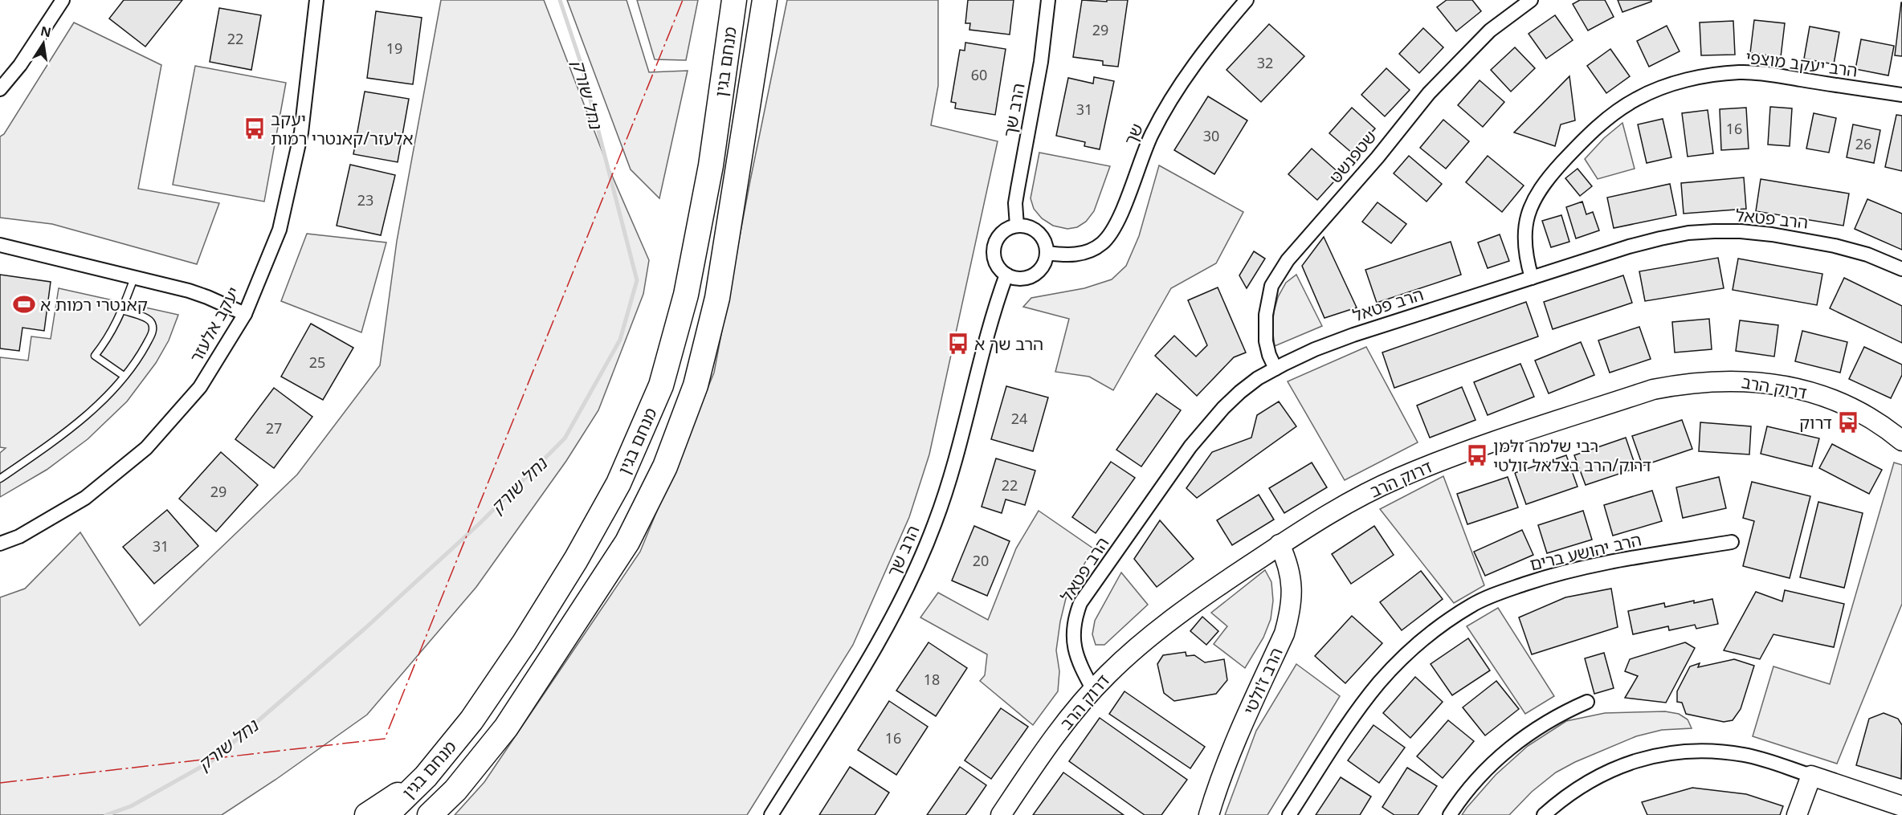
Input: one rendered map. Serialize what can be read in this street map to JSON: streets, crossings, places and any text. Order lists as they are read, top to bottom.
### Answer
{
  "streets": {
    "highway": ["מנחם בגין"],
    "street": [
      "הרב יעקב מוצפי",
      "הרב שך",
      "שך",
      "שטפנשט",
      "הרב פטאל",
      "יעקב אלעזר",
      "דרוק הרב",
      "הרב יהושע ברים",
      "הרב ז'ולטי"
    ]
  },
  "crossings": [
    ["הרב יעקב מוצפי", "הרב פטאל"],
    ["הרב שך", "שך"],
    ["שטפנשט", "הרב פטאל"],
    ["הרב פטאל", "דרוק הרב"],
    ["דרוק הרב", "הרב ז'ולטי"]
  ],
  "water": ["נחל שורק"],
  "places": {
    "bus stop": [
      "יעקב אלעזר/קאנטרי רמות",
      "הרב שך א",
      "דרוק",
      "רבי שלמה זלמן דרוק/הרב בצלאל זולטי"
    ],
    "sports": ["קאנטרי רמות א"]
  },
  "house_numbers": [
    "29",
    "22",
    "19",
    "32",
    "60",
    "31",
    "16",
    "30",
    "26",
    "23",
    "25",
    "24",
    "27",
    "22",
    "29",
    "31",
    "20",
    "18",
    "16"
  ],
  "north": "top"
}
